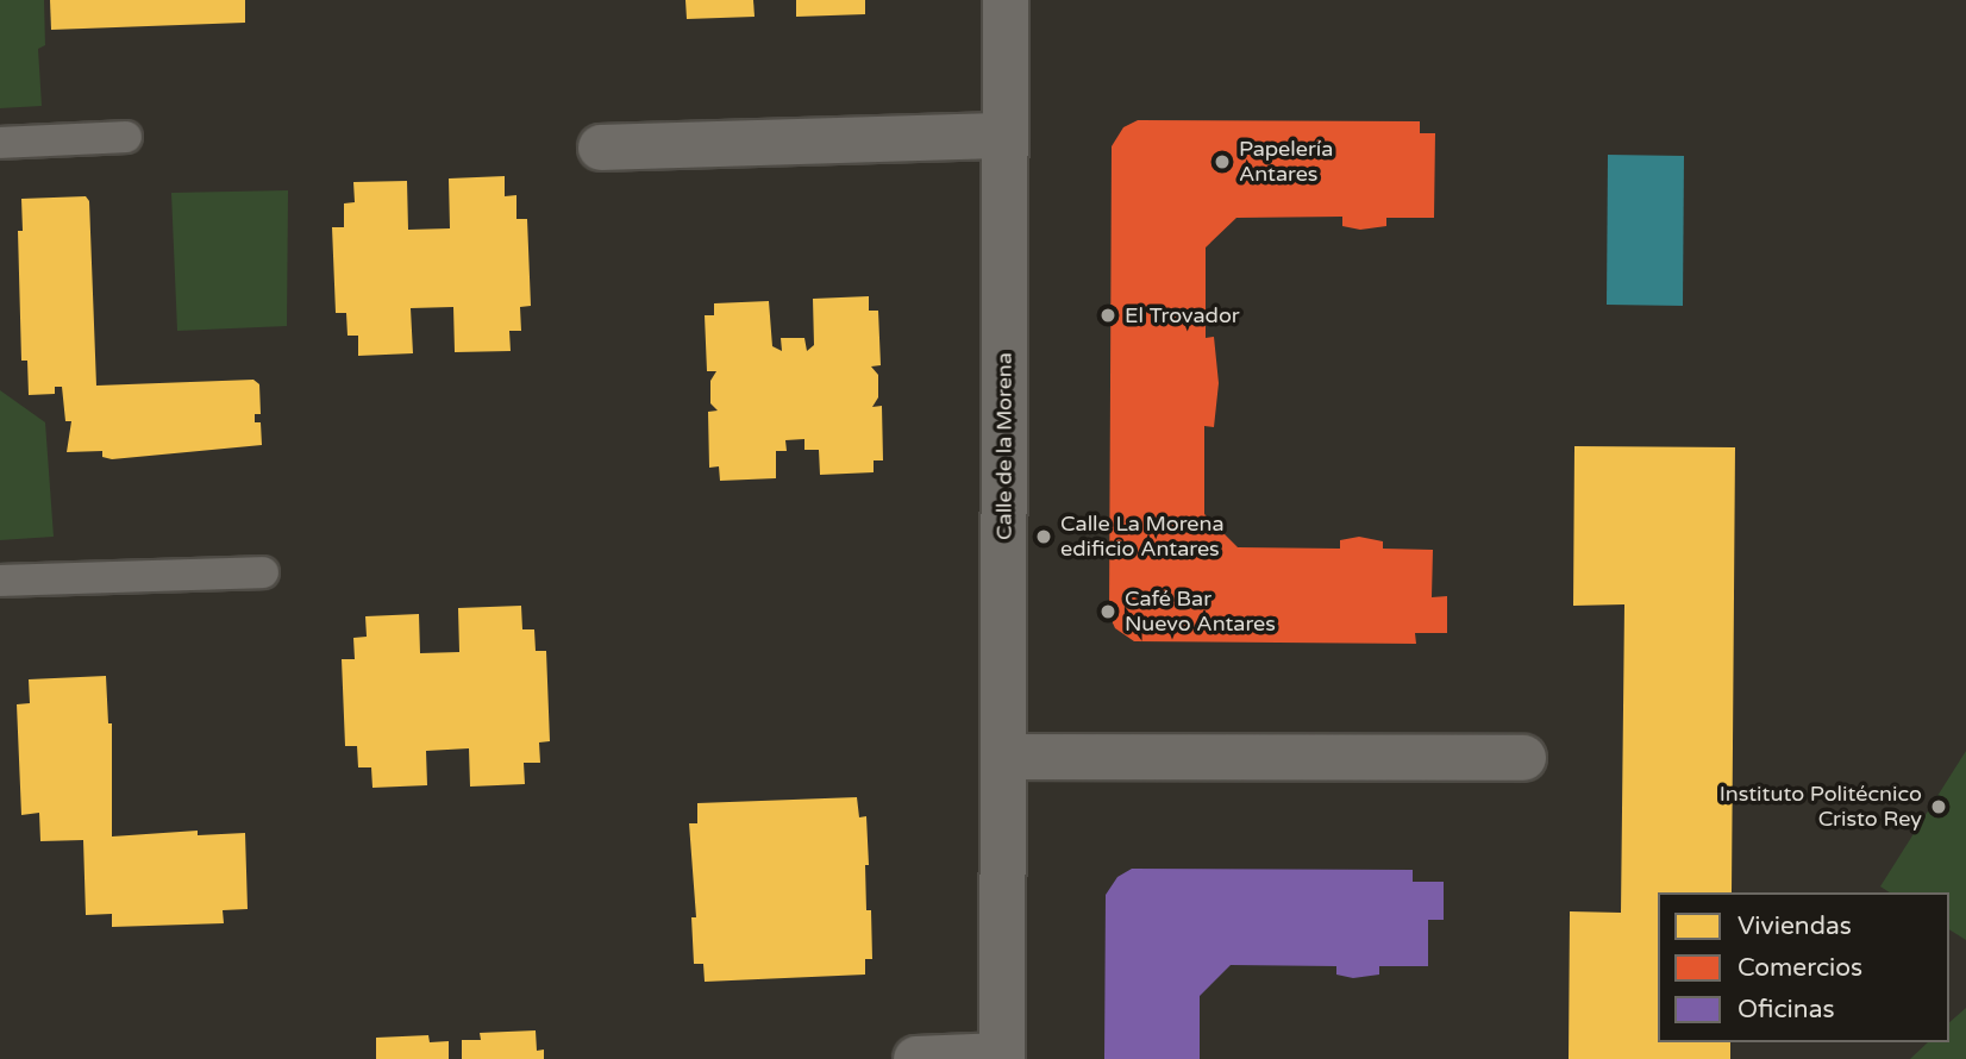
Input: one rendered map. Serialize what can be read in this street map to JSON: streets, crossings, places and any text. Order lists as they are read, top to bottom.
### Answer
{
  "streets": {
    "street": ["Calle de la Morena"]
  },
  "places": [
    "Papelería Antares",
    "El Trovador",
    "Calle La Morena edificio Antares",
    "Café Bar Nuevo Antares",
    "Instituto Politécnico Cristo Rey"
  ],
  "legend": ["Viviendas", "Comercios", "Oficinas"]
}
